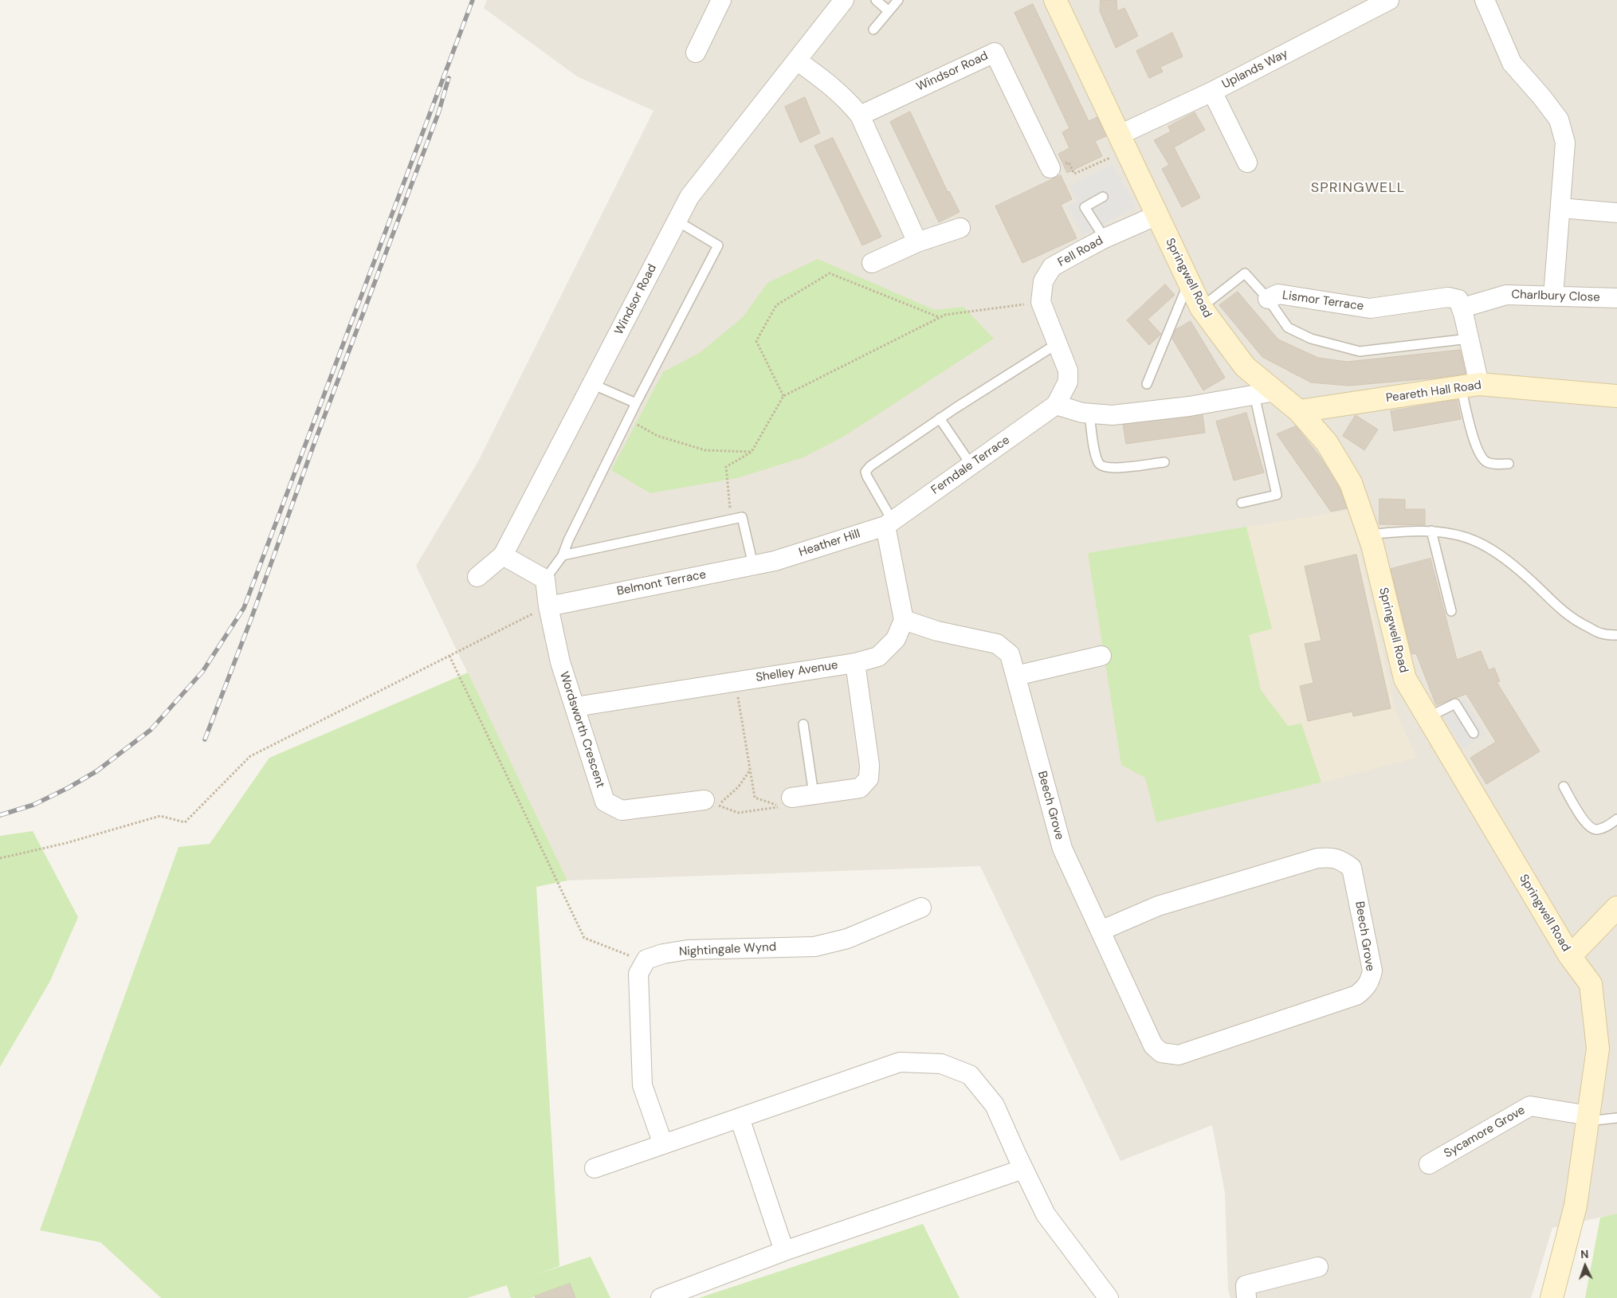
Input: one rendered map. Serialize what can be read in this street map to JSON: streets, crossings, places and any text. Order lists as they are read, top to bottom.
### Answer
{
  "streets": {
    "main road": ["Springwell Road", "Peareth Hall Road"],
    "street": [
      "Uplands Way",
      "Windsor Road",
      "Fell Road",
      "Charlbury Close",
      "Lismor Terrace",
      "Ferndale Terrace",
      "Heather Hill",
      "Belmont Terrace",
      "Shelley Avenue",
      "Wordsworth Crescent",
      "Beech Grove",
      "Nightingale Wynd",
      "Sycamore Grove"
    ]
  },
  "crossings": [
    ["Uplands Way", "Springwell Road"],
    ["Fell Road", "Springwell Road"],
    ["Fell Road", "Ferndale Terrace"],
    ["Springwell Road", "Peareth Hall Road"],
    ["Springwell Road", "Sycamore Grove"],
    ["Lismor Terrace", "Peareth Hall Road"],
    ["Ferndale Terrace", "Heather Hill"],
    ["Heather Hill", "Belmont Terrace"],
    ["Belmont Terrace", "Wordsworth Crescent"],
    ["Shelley Avenue", "Wordsworth Crescent"],
    ["Shelley Avenue", "Beech Grove"]
  ],
  "districts": ["SPRINGWELL"],
  "north": "top"
}
